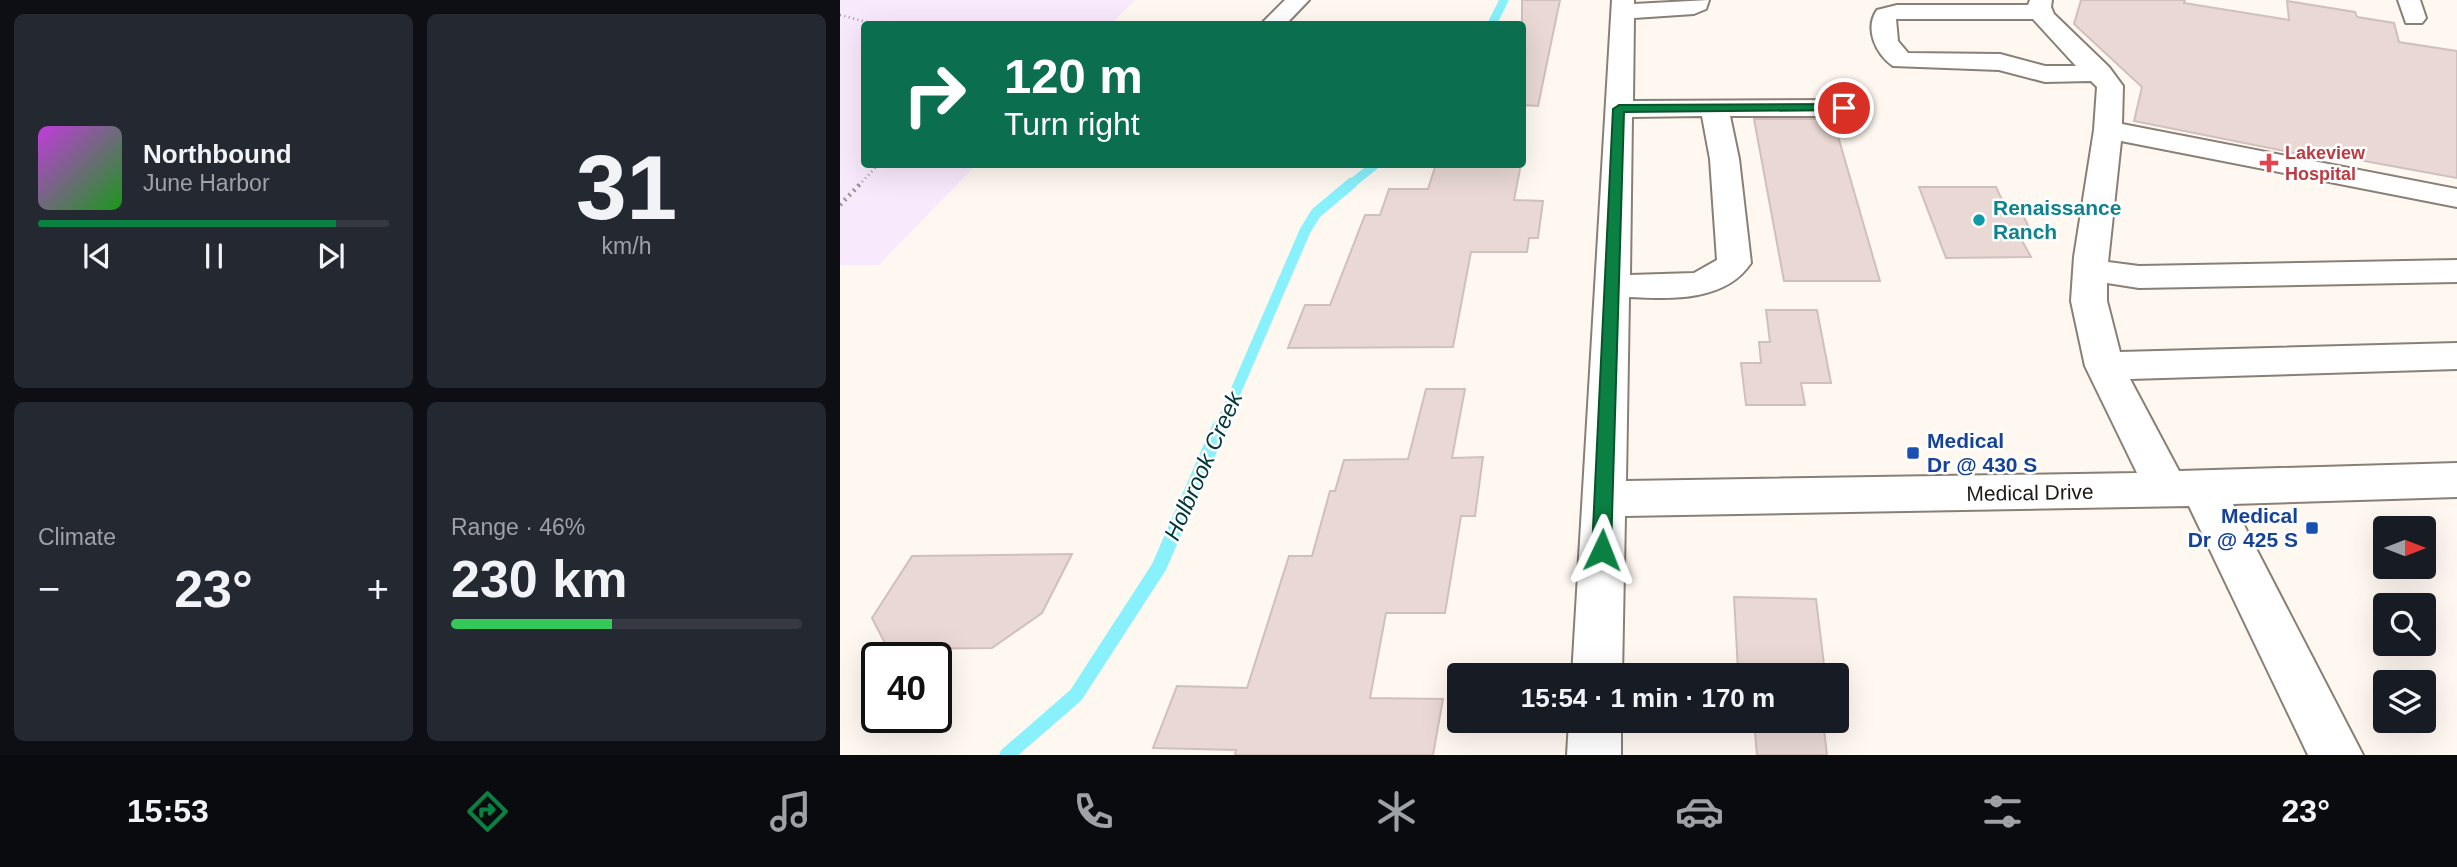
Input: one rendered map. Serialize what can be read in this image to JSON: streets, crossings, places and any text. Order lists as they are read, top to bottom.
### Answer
{
  "streets": {
    "street": ["Medical Drive"]
  },
  "water": ["Holbrook Creek"],
  "places": {
    "health": ["Lakeview Hospital"],
    "other": ["Renaissance Ranch"],
    "transit": ["Medical Dr @ 430 S", "Medical Dr @ 425 S"]
  },
  "north": "right",
  "page": {
    "tile": [
      ["31", "km/h"],
      "Climate",
      ["Range · 46%", "230 km"]
    ],
    "turn": ["120 m", "Turn right"],
    "song": ["Northbound", "June Harbor"],
    "heat": ["−", "23°", "+"],
    "limit": "40",
    "trip": "15:54 · 1 min · 170 m",
    "tabs": ["15:53", "23°"]
  }
}
